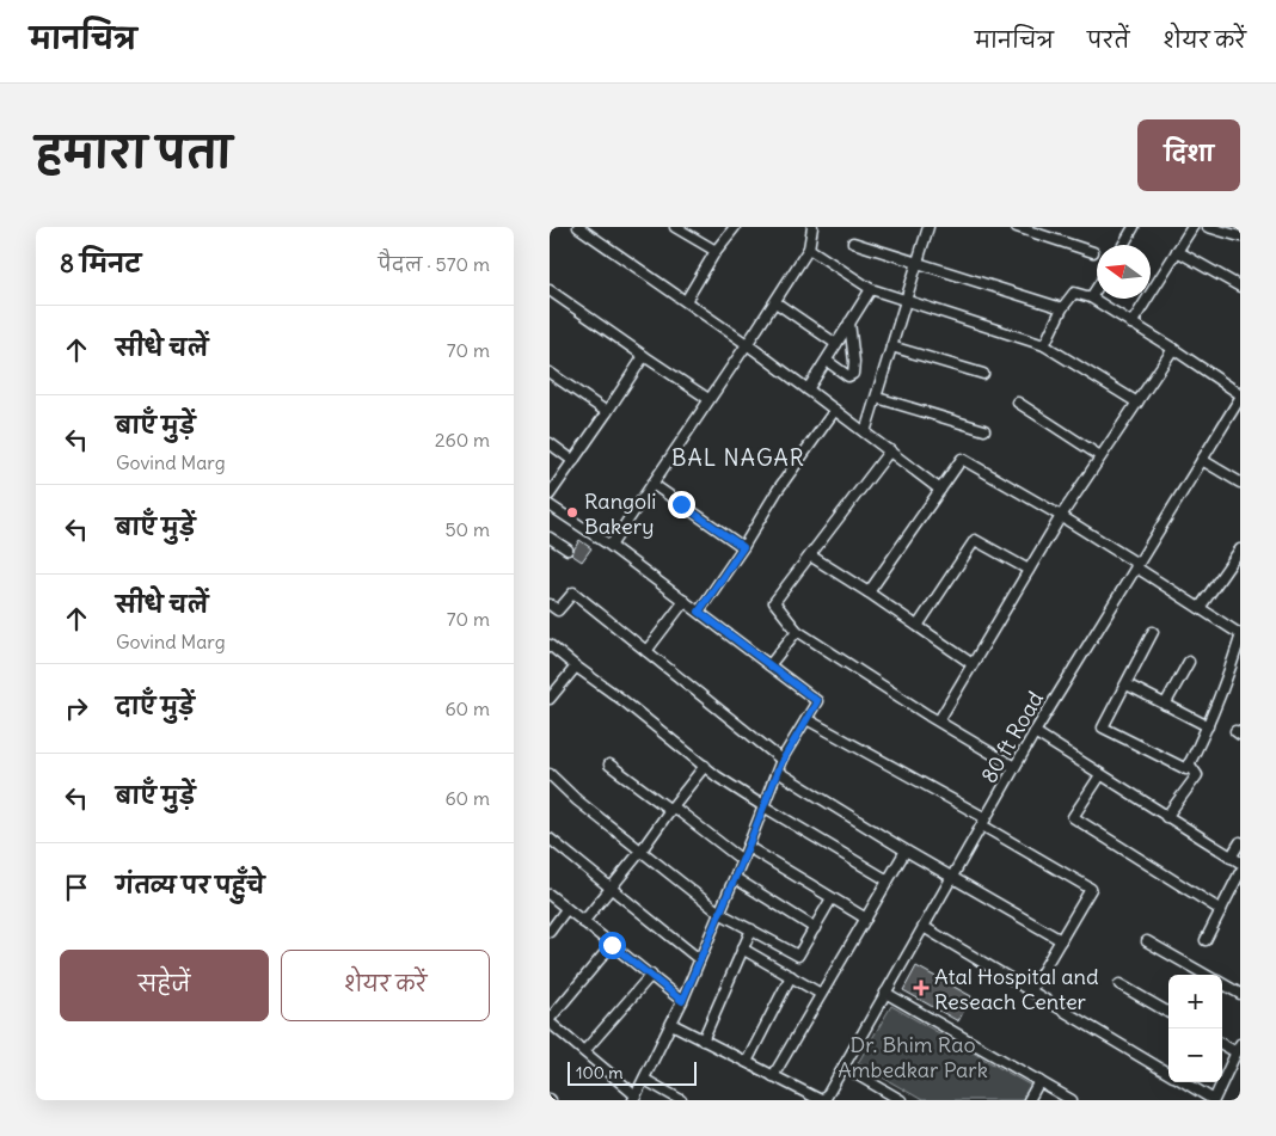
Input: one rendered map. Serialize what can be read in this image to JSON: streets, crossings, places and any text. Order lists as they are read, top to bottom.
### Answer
{
  "streets": {
    "street": ["80 ft Road"]
  },
  "districts": ["BAL NAGAR"],
  "parks": ["Dr. Bhim Rao Ambedkar Park"],
  "places": {
    "other": ["Rangoli Bakery"],
    "health": ["Atal Hospital and Reseach Center"]
  },
  "scale_bar": "100 m",
  "north": "left",
  "page": {
    "header": "मानचित्र",
    "nav": ["मानचित्र", "परतें", "शेयर करें"],
    "title": "हमारा पता",
    "buttons": [
      "दिशा",
      ["सहेजें", "शेयर करें"]
    ],
    "heading": ["8 मिनट", "पैदल · 570 m"],
    "list": [
      ["सीधे चलें", "70 m"],
      ["बाएँ मुड़ें", "Govind Marg", "260 m"],
      ["बाएँ मुड़ें", "50 m"],
      ["सीधे चलें", "Govind Marg", "70 m"],
      ["दाएँ मुड़ें", "60 m"],
      ["बाएँ मुड़ें", "60 m"],
      "गंतव्य पर पहुँचे"
    ],
    "map_buttons": ["+", "−"],
    "scale": "100 m"
  }
}
